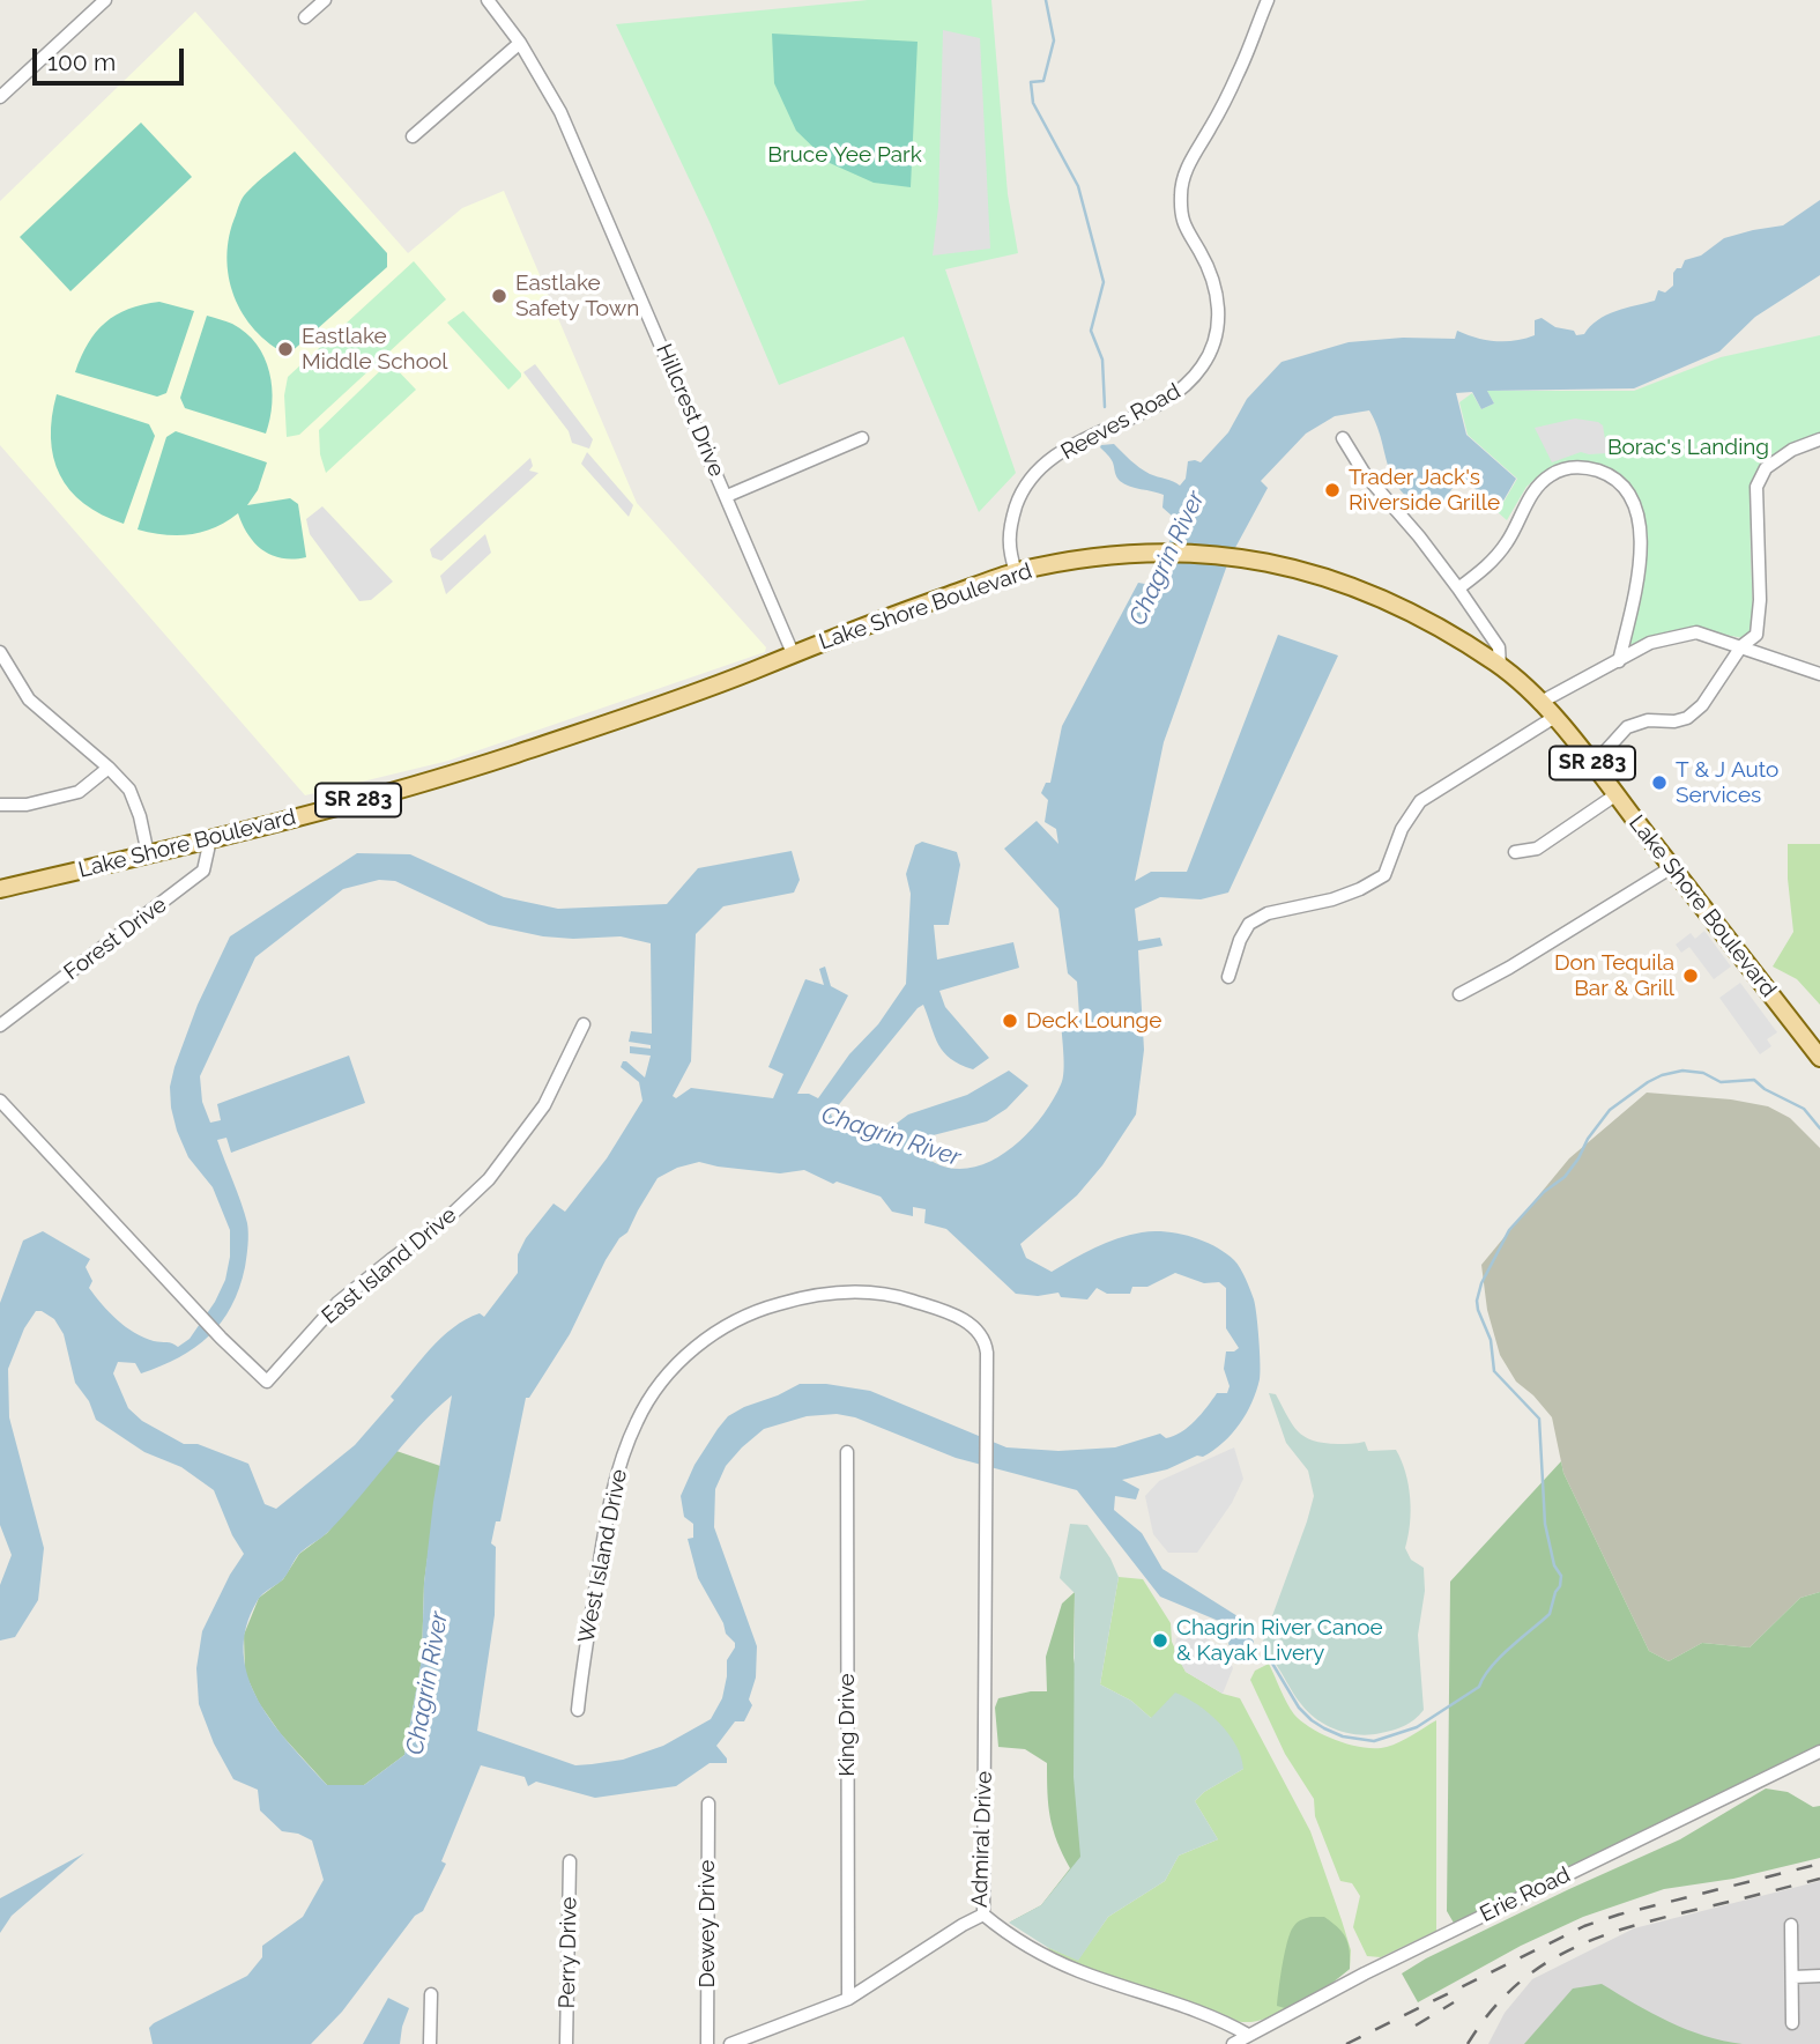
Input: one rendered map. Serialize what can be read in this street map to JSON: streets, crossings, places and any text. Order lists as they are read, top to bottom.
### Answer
{
  "streets": {
    "main road": ["Lake Shore Boulevard", "SR 283"],
    "street": [
      "Hillcrest Drive",
      "Reeves Road",
      "Forest Drive",
      "East Island Drive",
      "West Island Drive",
      "King Drive",
      "Admiral Drive",
      "Erie Road",
      "Dewey Drive",
      "Perry Drive"
    ]
  },
  "crossings": [
    ["Hillcrest Drive", "Lake Shore Boulevard"],
    ["Reeves Road", "Lake Shore Boulevard"],
    ["Lake Shore Boulevard", "Forest Drive"],
    ["West Island Drive", "Admiral Drive"],
    ["King Drive", "Admiral Drive"]
  ],
  "water": ["Chagrin River"],
  "parks": ["Bruce Yee Park", "Borac's Landing"],
  "places": [
    "Eastlake Safety Town",
    "Eastlake Middle School",
    "Trader Jack's Riverside Grille",
    "T & J Auto Services",
    "Don Tequila Bar & Grill",
    "Deck Lounge",
    "Chagrin River Canoe & Kayak Livery"
  ],
  "scale_bar": "100 m"
}
